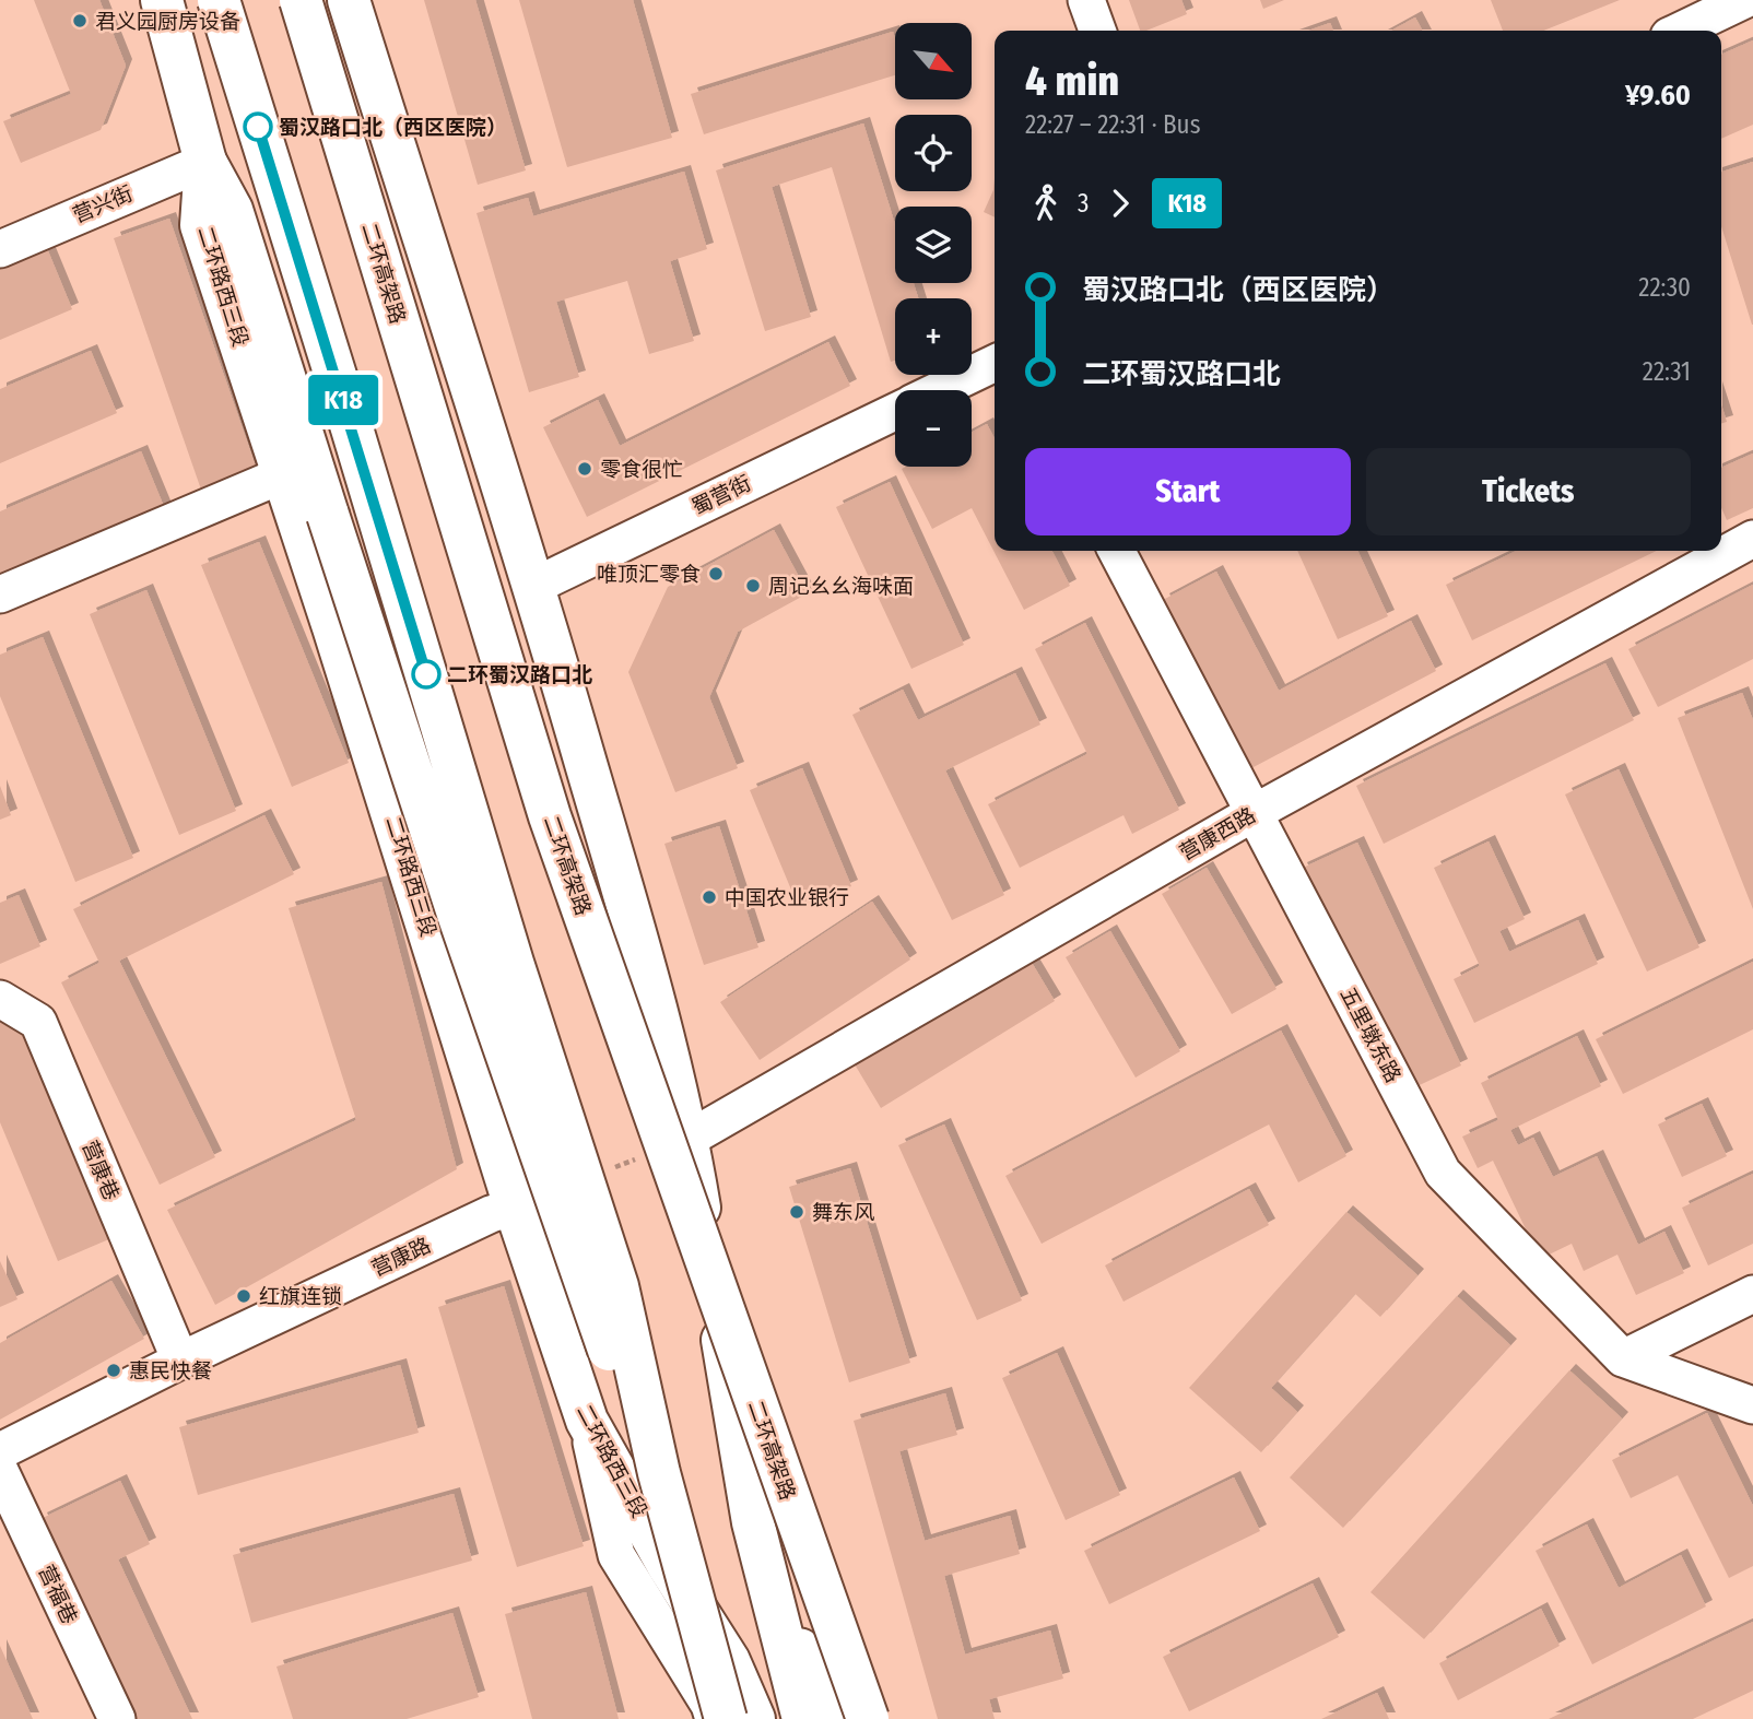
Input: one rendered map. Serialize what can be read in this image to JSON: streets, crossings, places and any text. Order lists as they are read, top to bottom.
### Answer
{
  "streets": {
    "main road": ["二环高架路", "二环路西三段"],
    "street": [
      "营兴街",
      "蜀营街",
      "营康西路",
      "五里墩东路",
      "营康巷",
      "营康路",
      "营福巷"
    ]
  },
  "crossings": [
    ["营兴街", "二环路西三段"],
    ["二环路西三段", "营康路"],
    ["营康西路", "五里墩东路"],
    ["营康巷", "营康路"]
  ],
  "places": [
    "君义园厨房设备",
    "蜀汉路口北（西区医院）",
    "零食很忙",
    "唯顶汇零食",
    "周记幺幺海味面",
    "二环蜀汉路口北",
    "中国农业银行",
    "舞东风",
    "红旗连锁",
    "惠民快餐"
  ],
  "lines": ["bus line K18"],
  "north": "bottom right",
  "page": {
    "on_map": "K18",
    "map_buttons": ["+", "−"],
    "heading": ["4 min", "22:27 – 22:31 · Bus", "¥9.60"],
    "legs": ["3", "K18"],
    "list": [
      {
        "name": "蜀汉路口北（西区医院）",
        "value": "22:30"
      },
      {
        "name": "二环蜀汉路口北",
        "value": "22:31"
      }
    ],
    "buttons": ["Start", "Tickets"]
  }
}
